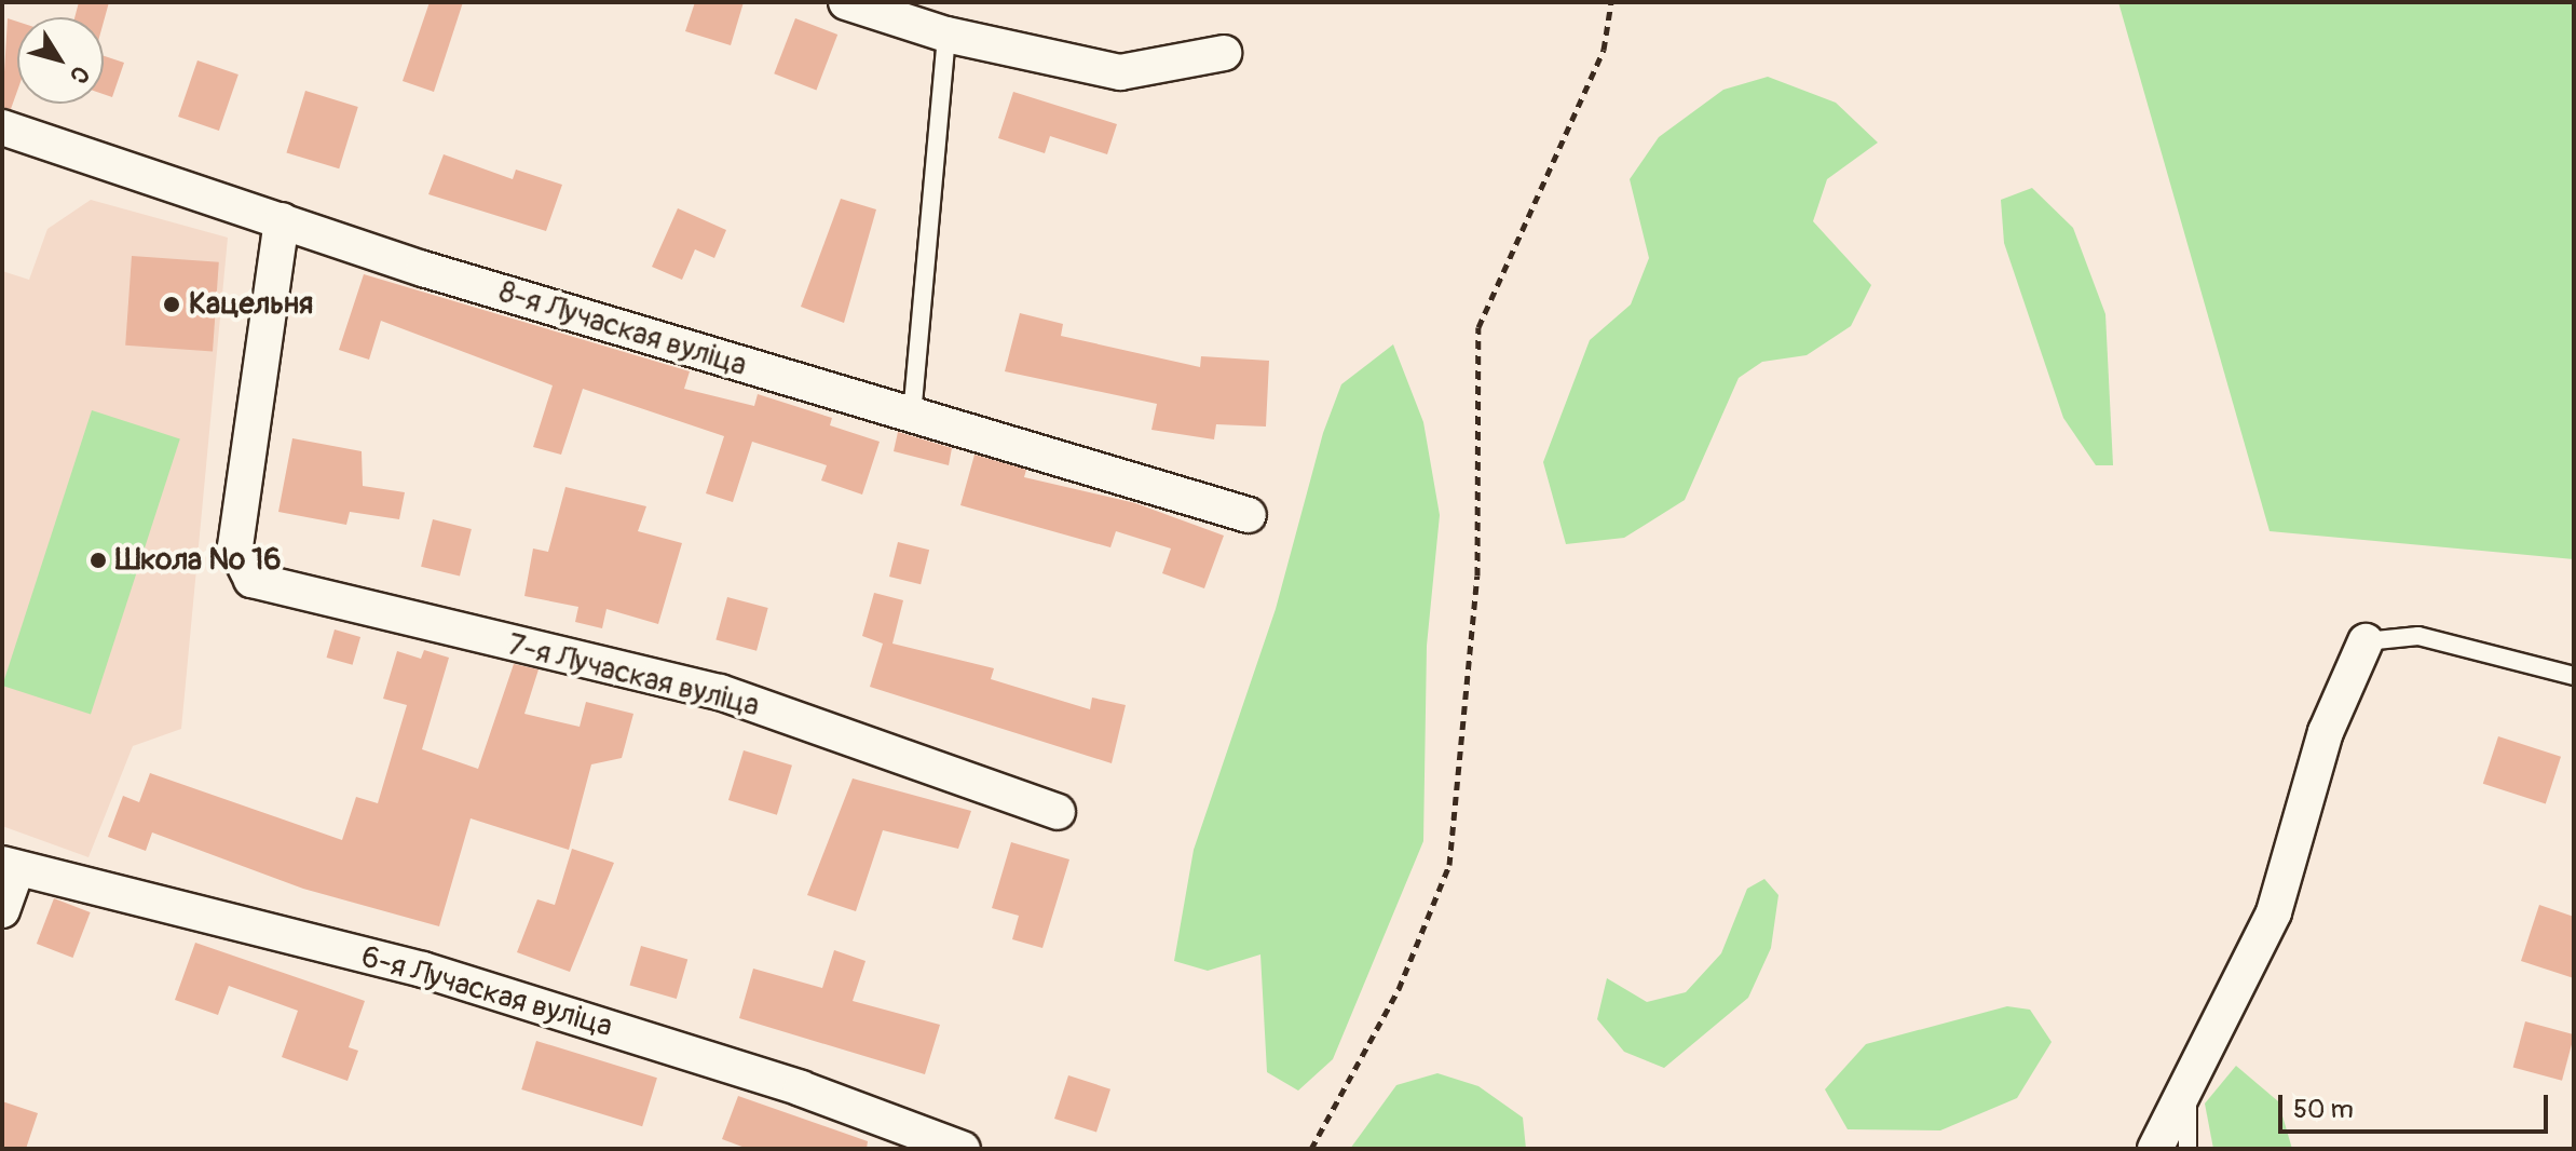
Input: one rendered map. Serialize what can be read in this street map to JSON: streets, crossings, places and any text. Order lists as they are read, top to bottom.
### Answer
{
  "streets": {
    "street": ["8-я Лучаская вуліца", "7-я Лучаская вуліца", "6-я Лучаская вуліца"]
  },
  "crossings": [
    ["8-я Лучаская вуліца", "7-я Лучаская вуліца"]
  ],
  "places": ["Кацельня", "Школа № 16"],
  "scale_bar": "50 m",
  "north": "bottom right"
}
